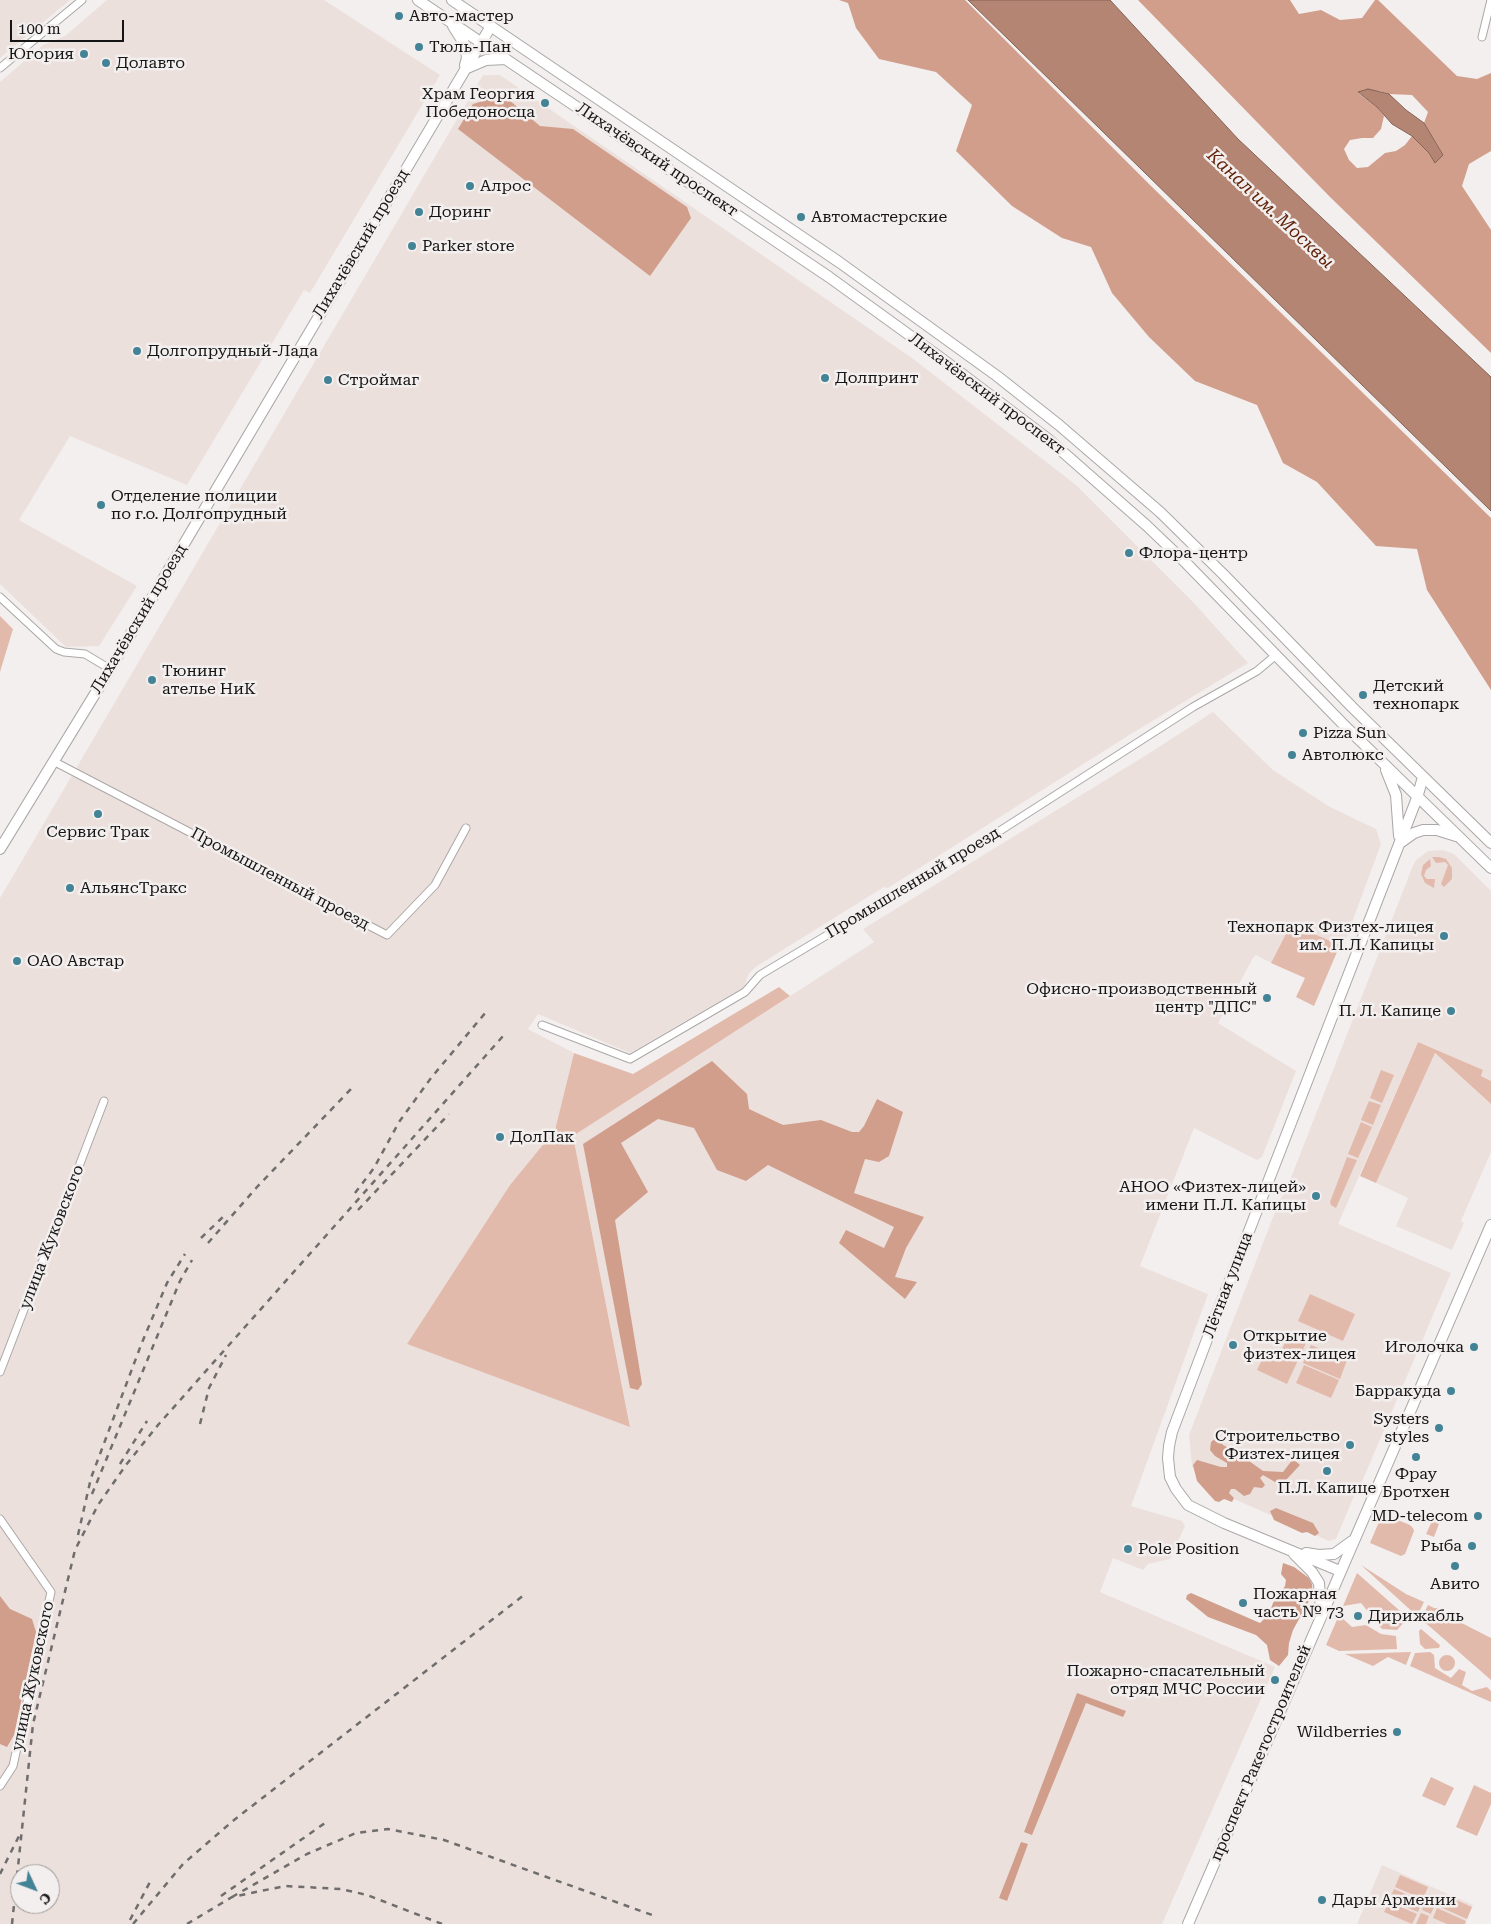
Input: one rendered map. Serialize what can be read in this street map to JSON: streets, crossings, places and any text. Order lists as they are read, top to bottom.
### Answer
{
  "streets": {
    "main road": [
      "Лихачёвский проспект",
      "Лихачёвский проезд",
      "Лётная улица",
      "проспект Ракетостроителей"
    ],
    "street": ["Промышленный проезд", "улица Жуковского"]
  },
  "crossings": [
    ["Лихачёвский проспект", "Лихачёвский проезд"],
    ["Лихачёвский проспект", "Промышленный проезд"],
    ["Лихачёвский проспект", "Лётная улица"],
    ["Лихачёвский проезд", "Промышленный проезд"],
    ["Лётная улица", "проспект Ракетостроителей"]
  ],
  "water": ["Канал им. Москвы"],
  "places": [
    "Авто-мастер",
    "Тюль-Пан",
    "Югория",
    "Долавто",
    "Храм Георгия Победоносца",
    "Алрос",
    "Доринг",
    "Автомастерские",
    "Parker store",
    "Долгопрудный-Лада",
    "Долпринт",
    "Строймаг",
    "Отделение полиции по г.о. Долгопрудный",
    "Флора-центр",
    "Тюнинг ателье НиК",
    "Детский технопарк",
    "Pizza Sun",
    "Автолюкс",
    "Сервис Трак",
    "АльянсТракс",
    "Технопарк Физтех-лицея им. П.Л. Капицы",
    "ОАО Австар",
    "Офисно-производственный центр \"ДПС\"",
    "П. Л. Капице",
    "ДолПак",
    "АНОО «Физтех-лицей» имени П.Л. Капицы",
    "Открытие физтех-лицея",
    "Иголочка",
    "Барракуда",
    "Systers styles",
    "Строительство Физтех-лицея",
    "Фрау Бротхен",
    "П.Л. Капице",
    "MD-telecom",
    "Рыба",
    "Pole Position",
    "Авито",
    "Пожарная часть № 73",
    "Дирижабль",
    "Пожарно-спасательный отряд МЧС России",
    "Wildberries",
    "Дары Армении"
  ],
  "scale_bar": "100 m",
  "north": "bottom right"
}
